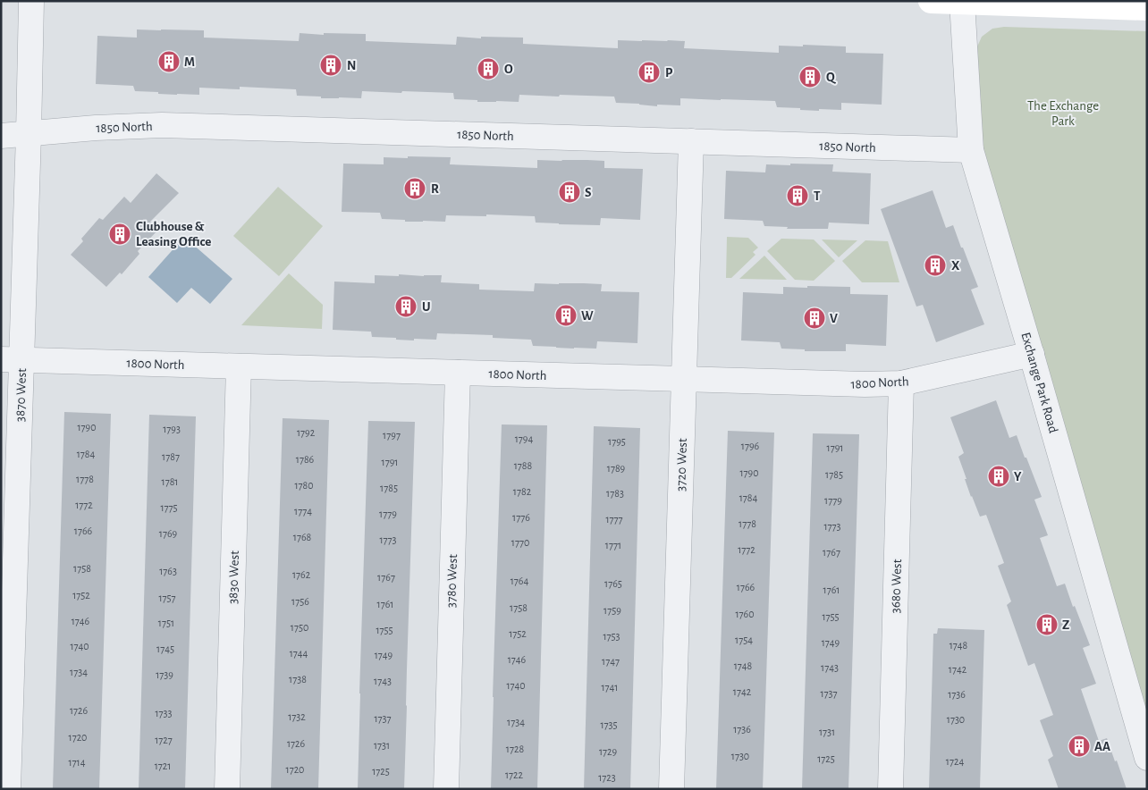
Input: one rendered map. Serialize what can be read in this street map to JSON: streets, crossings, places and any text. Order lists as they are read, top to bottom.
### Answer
{
  "streets": {
    "street": [
      "1850 North",
      "1800 North",
      "Exchange Park Road",
      "3870 West",
      "3720 West",
      "3830 West",
      "3780 West",
      "3680 West"
    ]
  },
  "crossings": [
    ["1850 North", "Exchange Park Road"],
    ["1850 North", "3870 West"],
    ["1850 North", "3720 West"],
    ["1800 North", "Exchange Park Road"],
    ["1800 North", "3870 West"],
    ["1800 North", "3720 West"],
    ["1800 North", "3830 West"],
    ["1800 North", "3780 West"],
    ["1800 North", "3680 West"]
  ],
  "parks": ["The Exchange Park"],
  "places": {
    "building": [
      "M",
      "N",
      "O",
      "P",
      "Q",
      "R",
      "S",
      "T",
      "Clubhouse & Leasing Office",
      "X",
      "U",
      "W",
      "V",
      "Y",
      "Z",
      "AA"
    ]
  },
  "house_numbers": [
    "1790",
    "1793",
    "1792",
    "1797",
    "1794",
    "1795",
    "1796",
    "1791",
    "1784",
    "1787",
    "1786",
    "1791",
    "1788",
    "1789",
    "1790",
    "1785",
    "1778",
    "1781",
    "1780",
    "1785",
    "1782",
    "1783",
    "1784",
    "1779",
    "1772",
    "1775",
    "1774",
    "1779",
    "1776",
    "1777",
    "1778",
    "1773",
    "1766",
    "1769",
    "1768",
    "1773",
    "1770",
    "1771",
    "1772",
    "1767",
    "1758",
    "1763",
    "1762",
    "1767",
    "1764",
    "1765",
    "1766",
    "1761",
    "1752",
    "1757",
    "1756",
    "1761",
    "1758",
    "1759",
    "1760",
    "1755",
    "1746",
    "1751",
    "1750",
    "1755",
    "1752",
    "1753",
    "1754",
    "1749",
    "1748",
    "1740",
    "1745",
    "1744",
    "1749",
    "1746",
    "1747",
    "1748",
    "1743",
    "1742",
    "1734",
    "1739",
    "1738",
    "1743",
    "1740",
    "1741",
    "1742",
    "1737",
    "1736",
    "1726",
    "1733",
    "1732",
    "1737",
    "1730",
    "1734",
    "1735",
    "1736",
    "1731",
    "1720",
    "1727",
    "1726",
    "1731",
    "1728",
    "1729",
    "1730",
    "1725",
    "1724",
    "1714",
    "1721",
    "1720",
    "1725",
    "1722",
    "1723"
  ]
}
